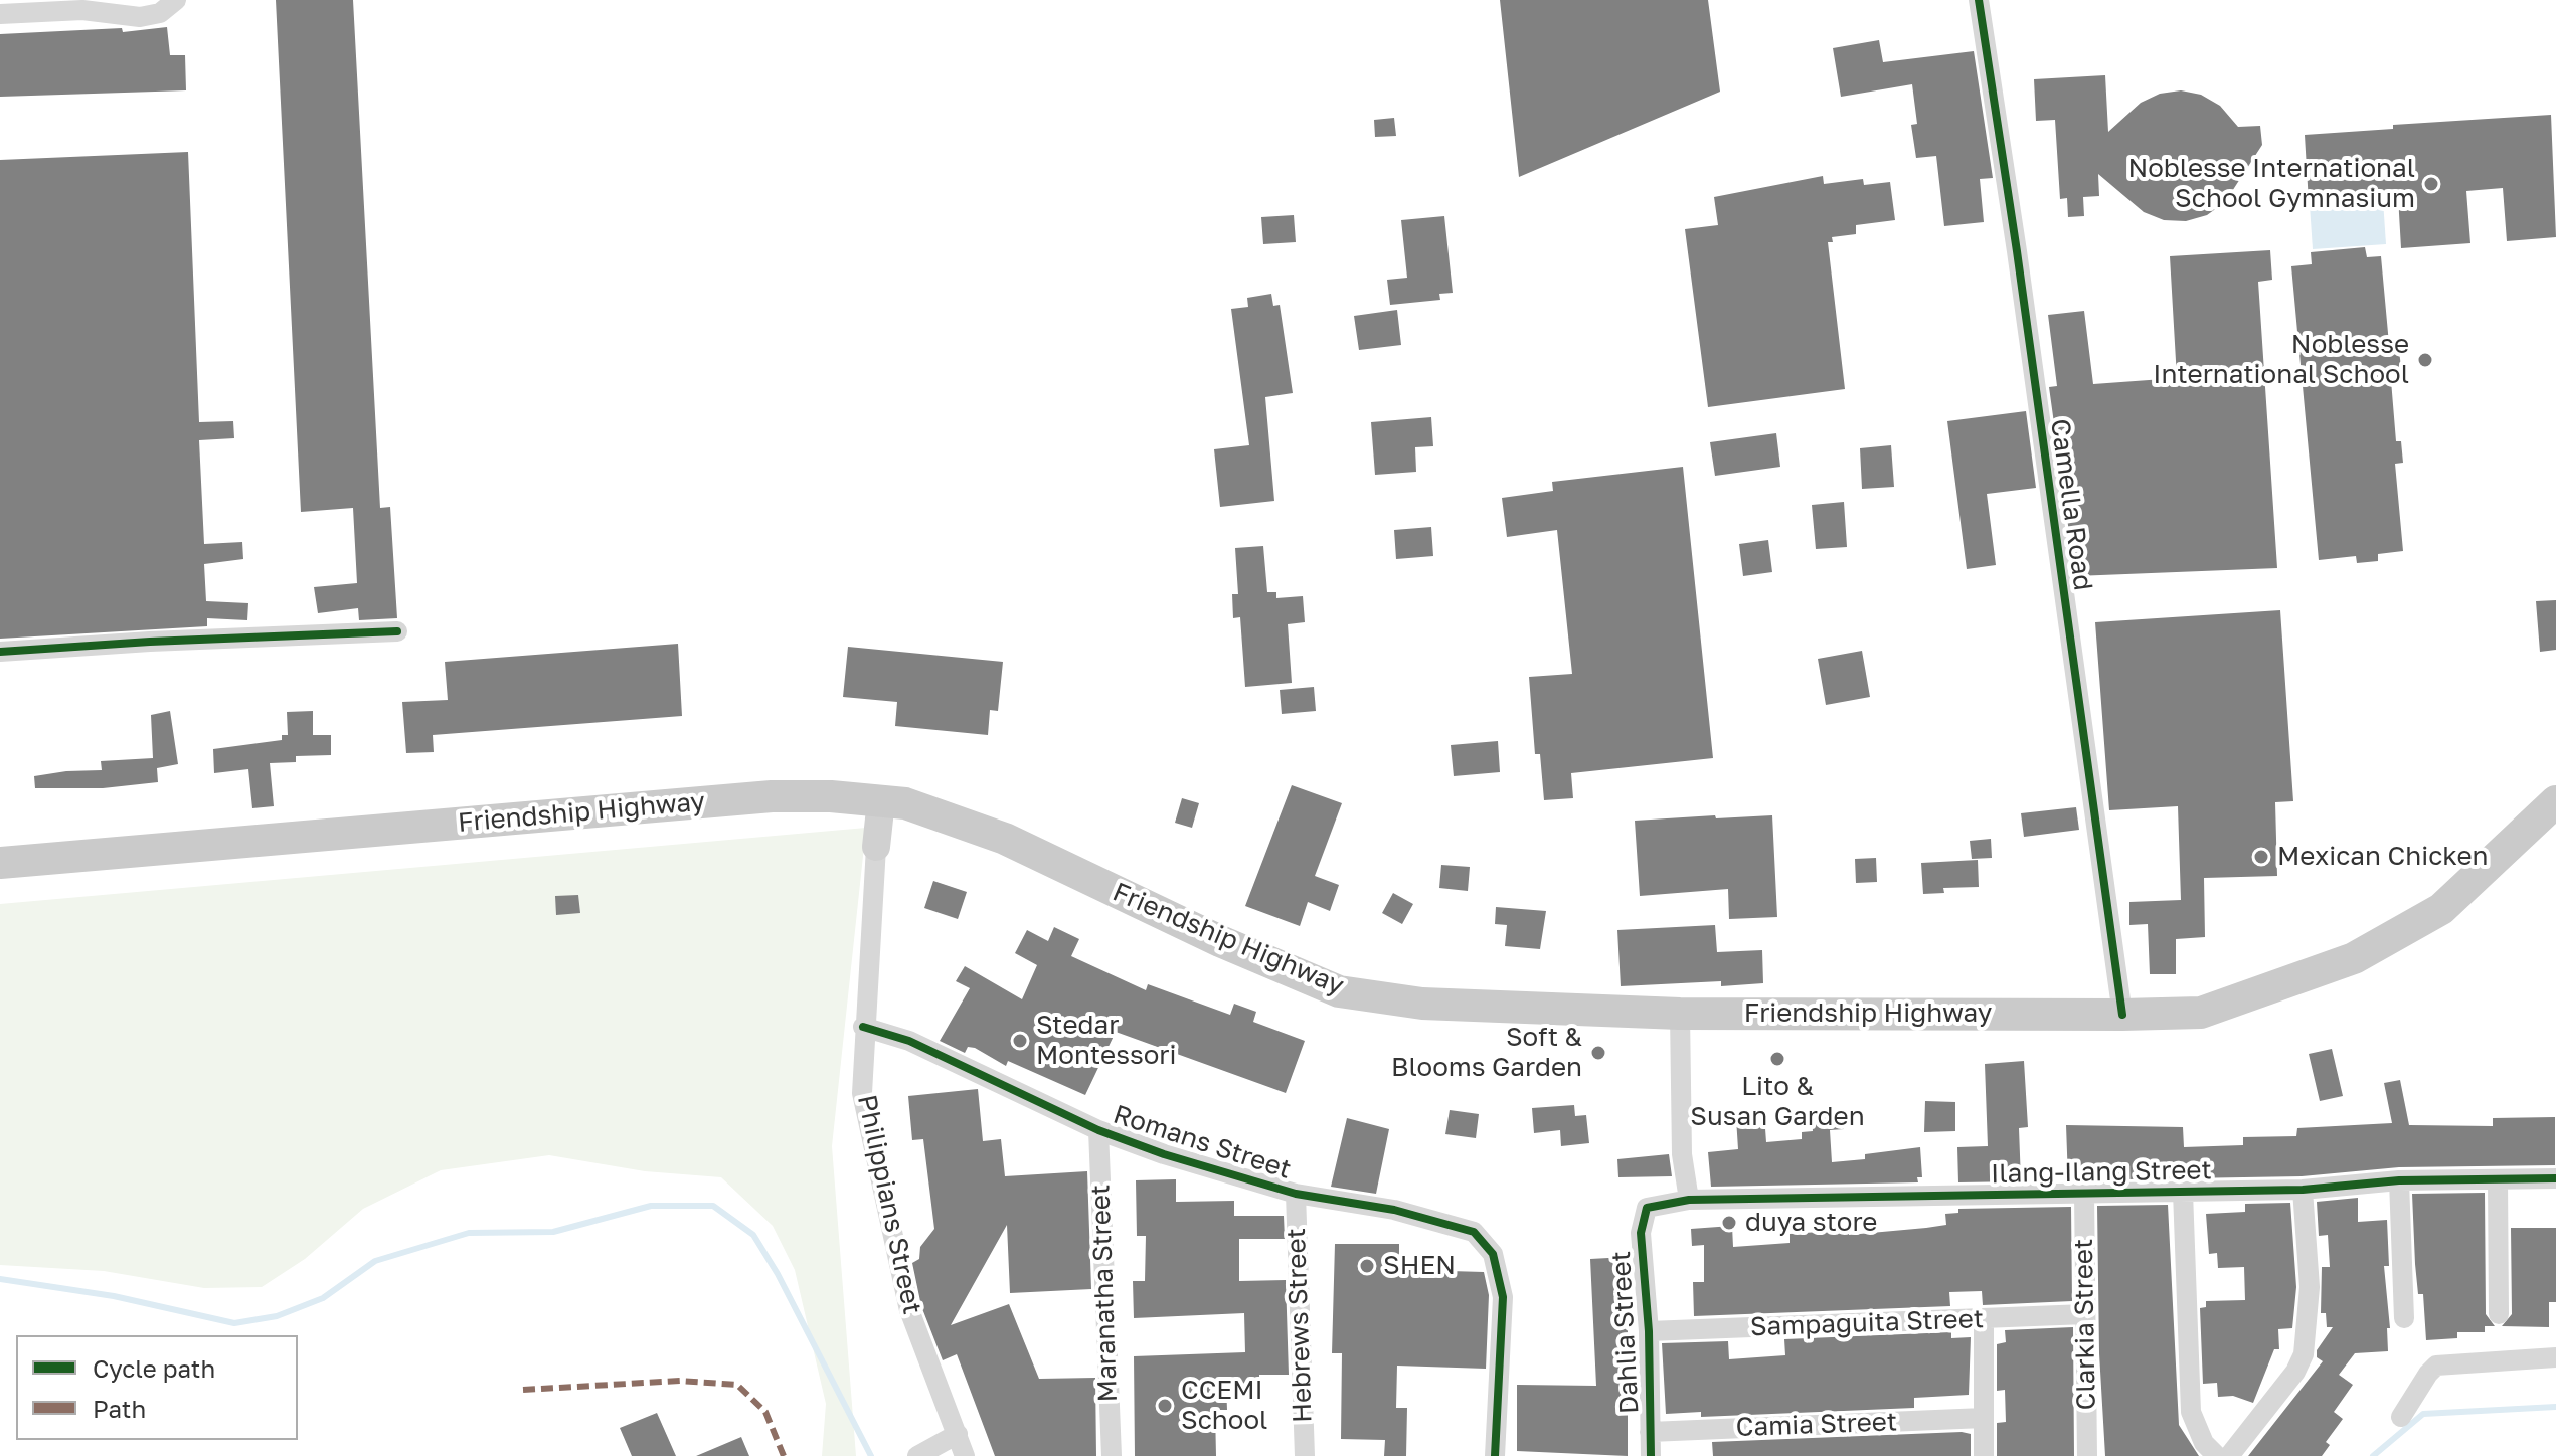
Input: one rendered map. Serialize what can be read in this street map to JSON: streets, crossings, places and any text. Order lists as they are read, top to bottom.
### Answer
{
  "streets": {
    "main road": ["Friendship Highway"],
    "street": [
      "Camella Road",
      "Romans Street",
      "Ilang-Ilang Street",
      "Philippians Street",
      "Maranatha Street",
      "Sampaguita Street",
      "Clarkia Street",
      "Hebrews Street",
      "Dahlia Street",
      "Camia Street"
    ]
  },
  "crossings": [
    ["Camella Road", "Friendship Highway"],
    ["Friendship Highway", "Philippians Street"],
    ["Romans Street", "Philippians Street"],
    ["Romans Street", "Maranatha Street"],
    ["Romans Street", "Hebrews Street"],
    ["Ilang-Ilang Street", "Clarkia Street"],
    ["Ilang-Ilang Street", "Dahlia Street"],
    ["Sampaguita Street", "Clarkia Street"],
    ["Sampaguita Street", "Dahlia Street"],
    ["Dahlia Street", "Camia Street"]
  ],
  "places": [
    "Noblesse International School Gymnasium",
    "Noblesse International School",
    "Mexican Chicken",
    "Stedar Montessori",
    "Soft & Blooms Garden",
    "Lito & Susan Garden",
    "duya store",
    "SHEN",
    "CCEMI School"
  ],
  "legend": ["Cycle path", "Path"]
}
